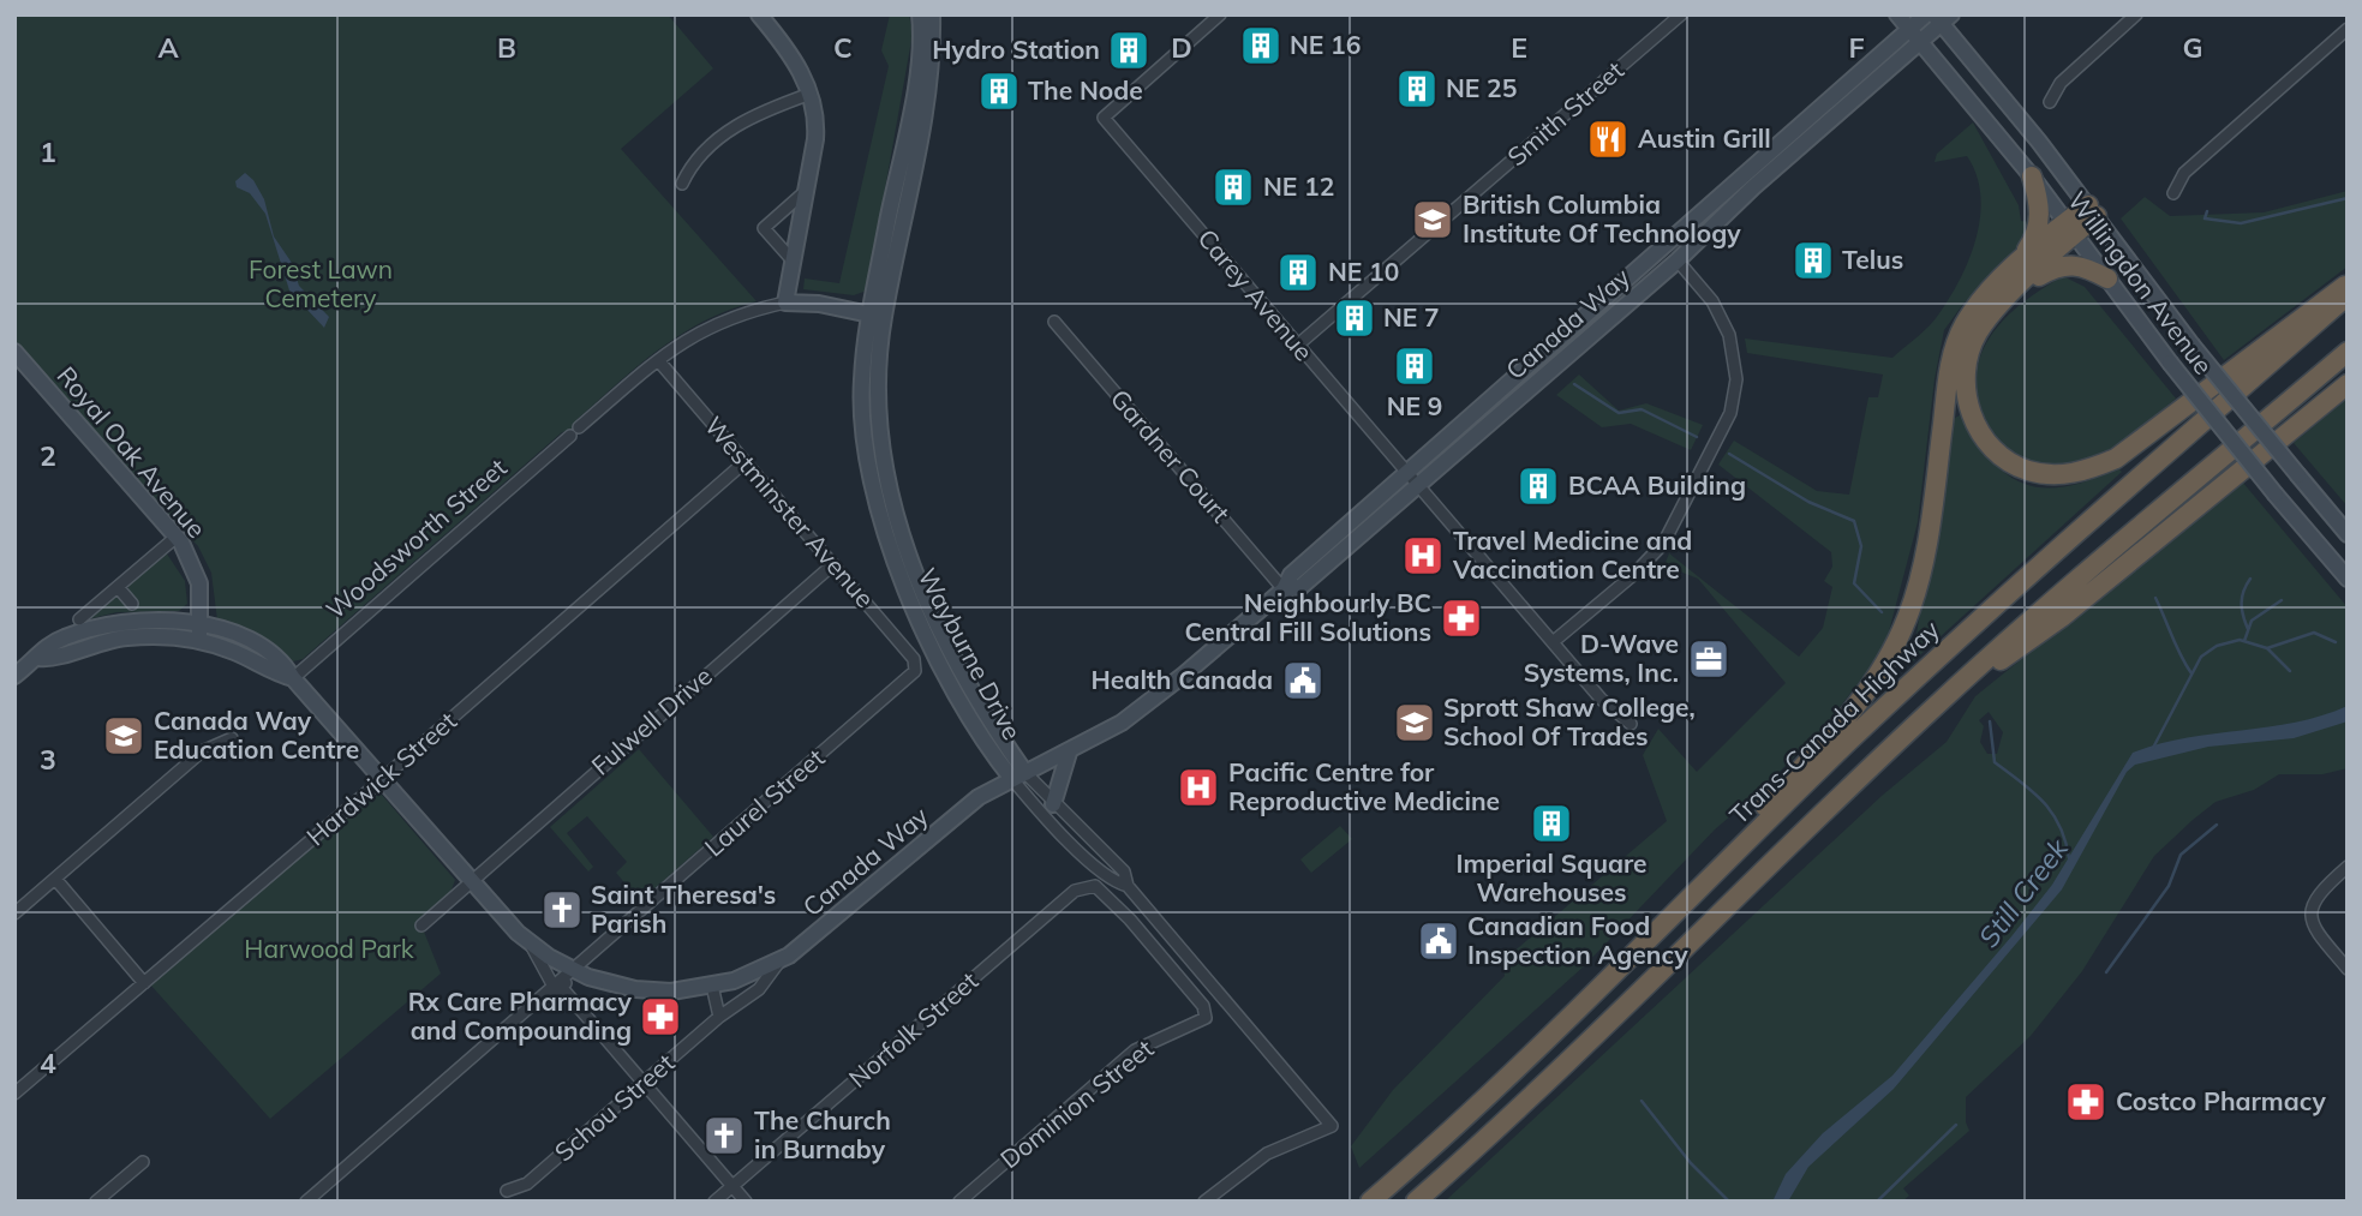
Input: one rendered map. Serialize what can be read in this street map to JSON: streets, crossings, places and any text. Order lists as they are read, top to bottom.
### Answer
{
  "streets": {
    "highway": ["Trans-Canada Highway"],
    "main road": [
      "Willingdon Avenue",
      "Canada Way",
      "Royal Oak Avenue",
      "Woodsworth Street",
      "Wayburne Drive"
    ],
    "street": [
      "Smith Street",
      "Carey Avenue",
      "Gardner Court",
      "Westminster Avenue",
      "Fulwell Drive",
      "Hardwick Street",
      "Laurel Street",
      "Norfolk Street",
      "Dominion Street",
      "Schou Street"
    ]
  },
  "crossings": [
    ["Smith Street", "Carey Avenue"],
    ["Willingdon Avenue", "Canada Way"],
    ["Carey Avenue", "Canada Way"],
    ["Canada Way", "Royal Oak Avenue"],
    ["Canada Way", "Gardner Court"],
    ["Canada Way", "Woodsworth Street"],
    ["Canada Way", "Wayburne Drive"],
    ["Canada Way", "Fulwell Drive"],
    ["Canada Way", "Hardwick Street"],
    ["Canada Way", "Laurel Street"],
    ["Canada Way", "Schou Street"],
    ["Westminster Avenue", "Woodsworth Street"],
    ["Westminster Avenue", "Fulwell Drive"],
    ["Westminster Avenue", "Hardwick Street"],
    ["Westminster Avenue", "Laurel Street"],
    ["Woodsworth Street", "Wayburne Drive"],
    ["Norfolk Street", "Dominion Street"]
  ],
  "water": ["Still Creek"],
  "parks": ["Forest Lawn Cemetery", "Harwood Park"],
  "places": {
    "building": [
      "NE 16",
      "Hydro Station",
      "NE 25",
      "The Node",
      "NE 12",
      "Telus",
      "NE 10",
      "NE 7",
      "NE 9",
      "BCAA Building",
      "Imperial Square Warehouses"
    ],
    "restaurant": ["Austin Grill"],
    "school or university": ["British Columbia Institute Of Technology", "Sprott Shaw College, School Of Trades", "Canada Way Education Centre"],
    "hospital": ["Travel Medicine and Vaccination Centre", "Pacific Centre for Reproductive Medicine"],
    "pharmacy": ["Neighbourly BC Central Fill Solutions", "Rx Care Pharmacy and Compounding", "Costco Pharmacy"],
    "office": ["D-Wave Systems, Inc."],
    "public building": ["Health Canada", "Canadian Food Inspection Agency"],
    "church": ["Saint Theresa's Parish", "The Church in Burnaby"]
  },
  "grid": {
    "columns": [
      "A",
      "B",
      "C",
      "D",
      "E",
      "F",
      "G"
    ],
    "rows": [
      "1",
      "2",
      "3",
      "4"
    ]
  }
}
